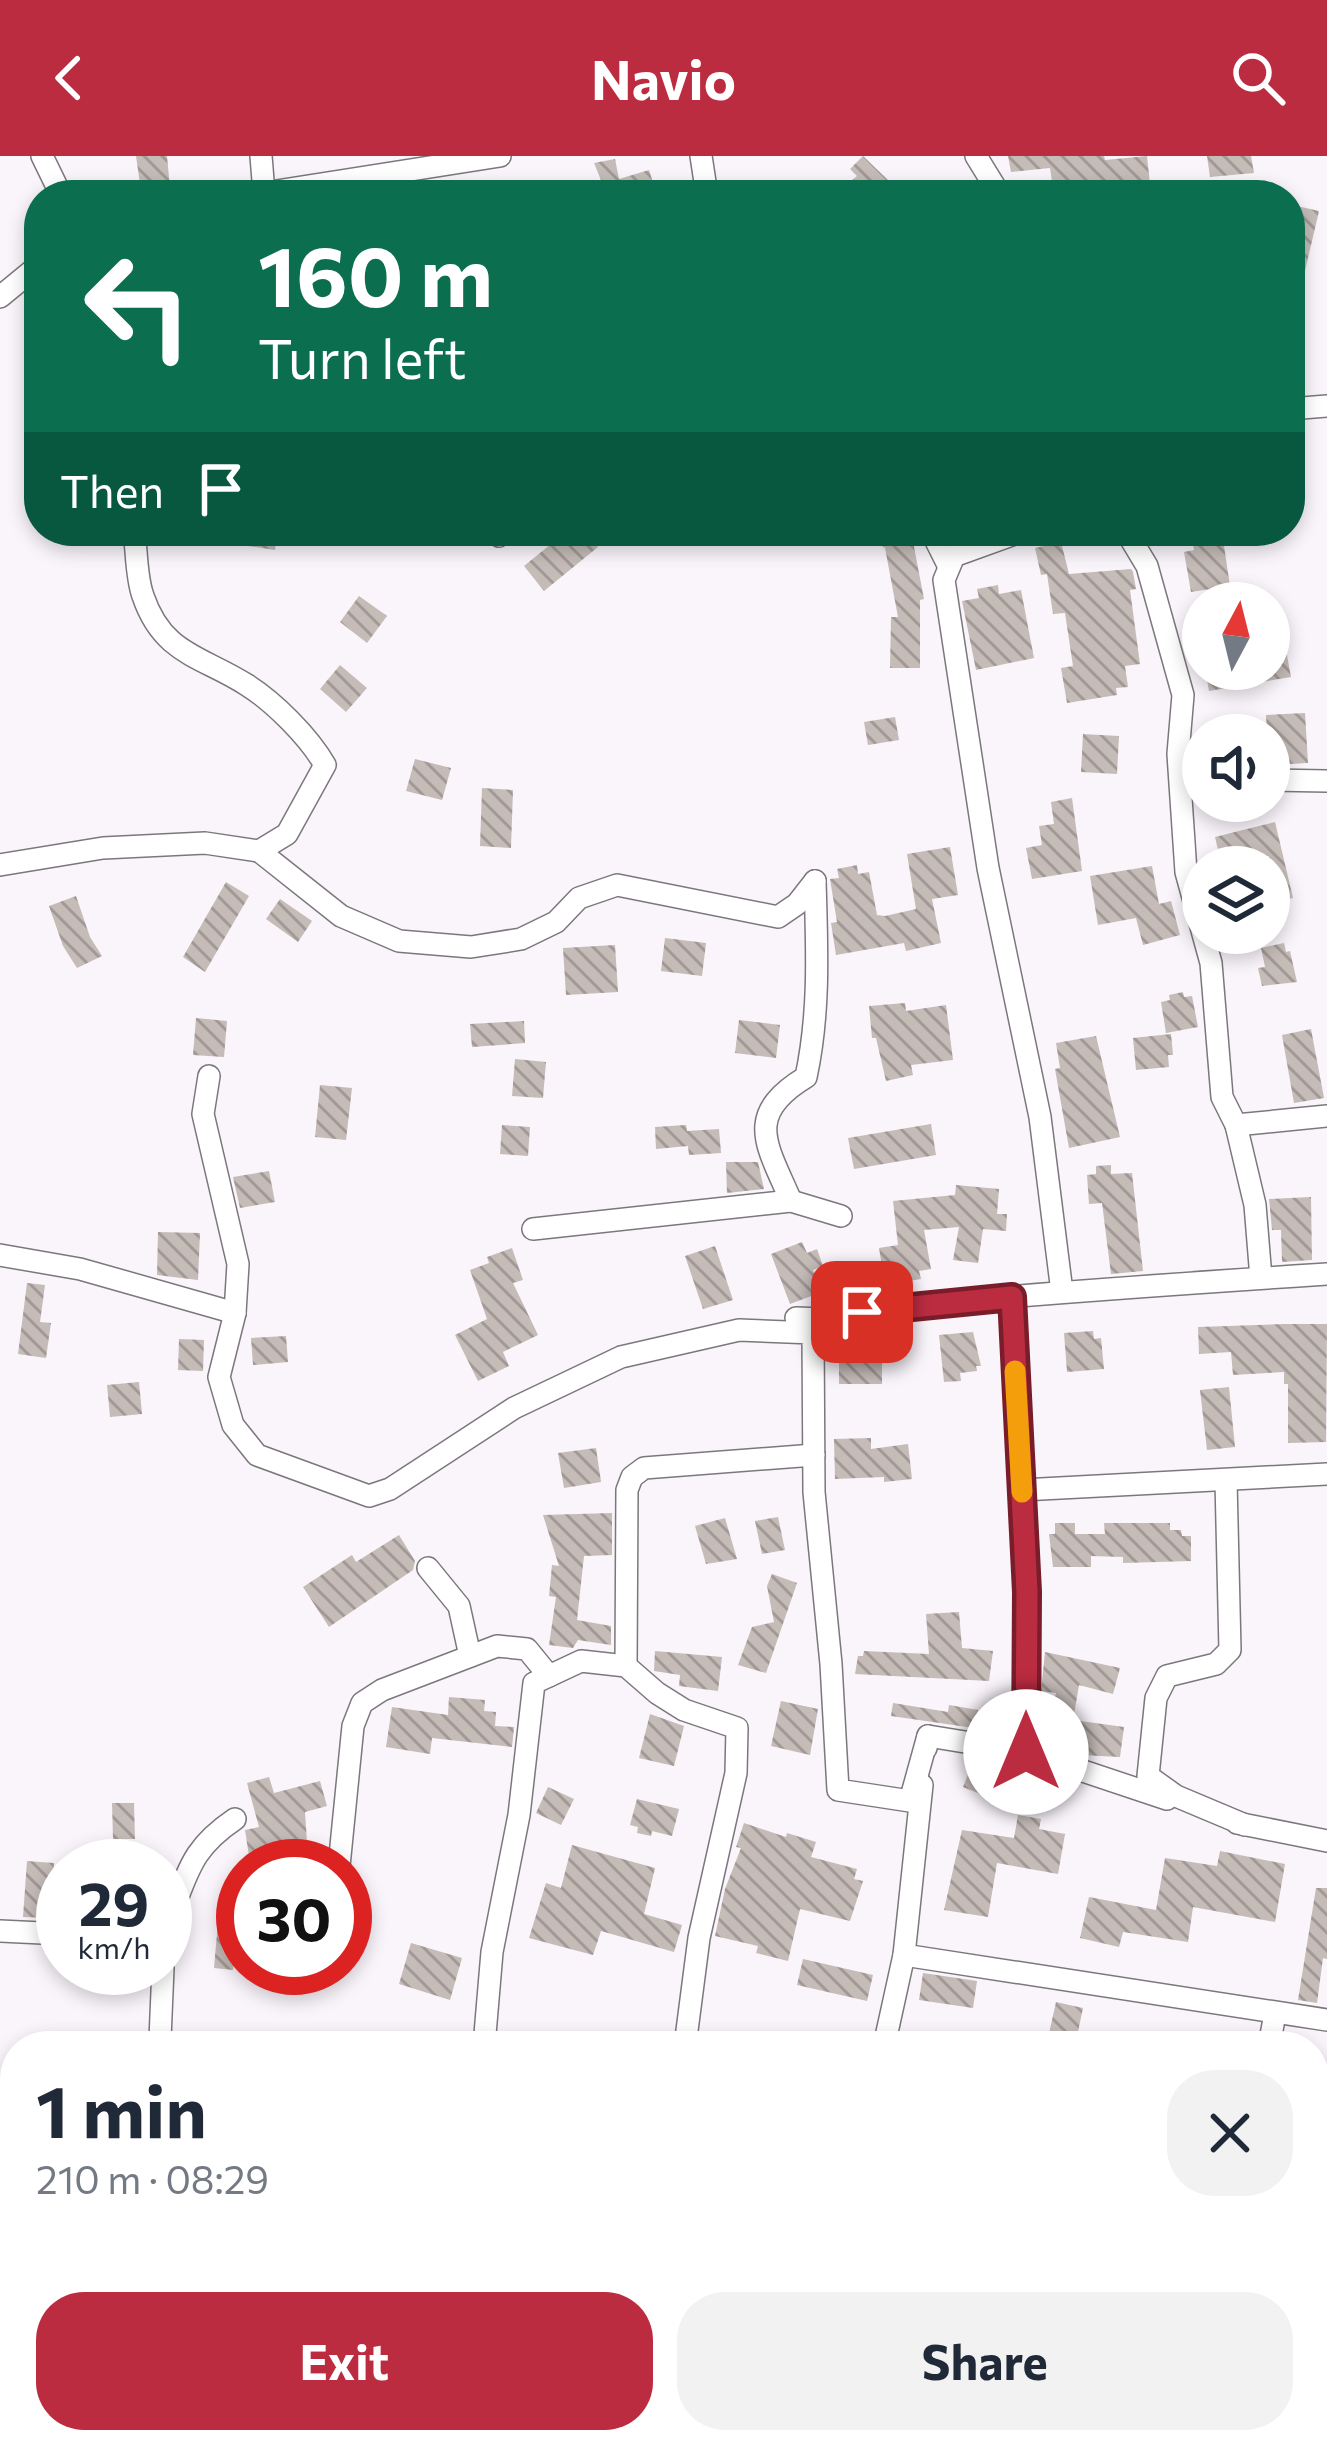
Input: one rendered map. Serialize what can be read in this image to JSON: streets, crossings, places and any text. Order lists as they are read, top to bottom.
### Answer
{
  "north": "top",
  "page": {
    "header": "Navio",
    "turn": ["160 m", "Turn left"],
    "then": "Then",
    "speed": "29 km/h",
    "limit": "30",
    "heading": ["1 min", "210 m · 08:29"],
    "buttons": ["Exit", "Share"]
  }
}
